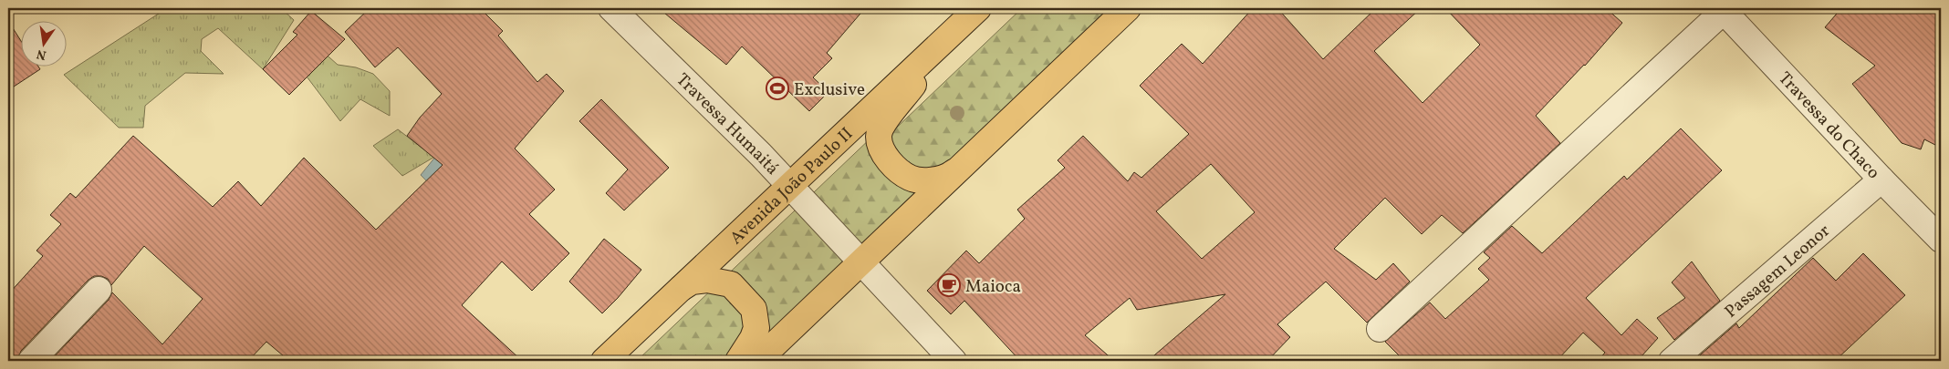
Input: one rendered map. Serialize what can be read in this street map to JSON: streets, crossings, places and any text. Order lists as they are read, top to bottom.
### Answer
{
  "streets": {
    "main road": ["Avenida João Paulo II"],
    "street": ["Travessa Humaitá", "Travessa do Chaco", "Passagem Leonor"]
  },
  "crossings": [
    ["Travessa Humaitá", "Avenida João Paulo II"],
    ["Travessa do Chaco", "Passagem Leonor"]
  ],
  "places": {
    "sports": ["Exclusive"],
    "cafe": ["Maioca"]
  },
  "north": "bottom"
}
